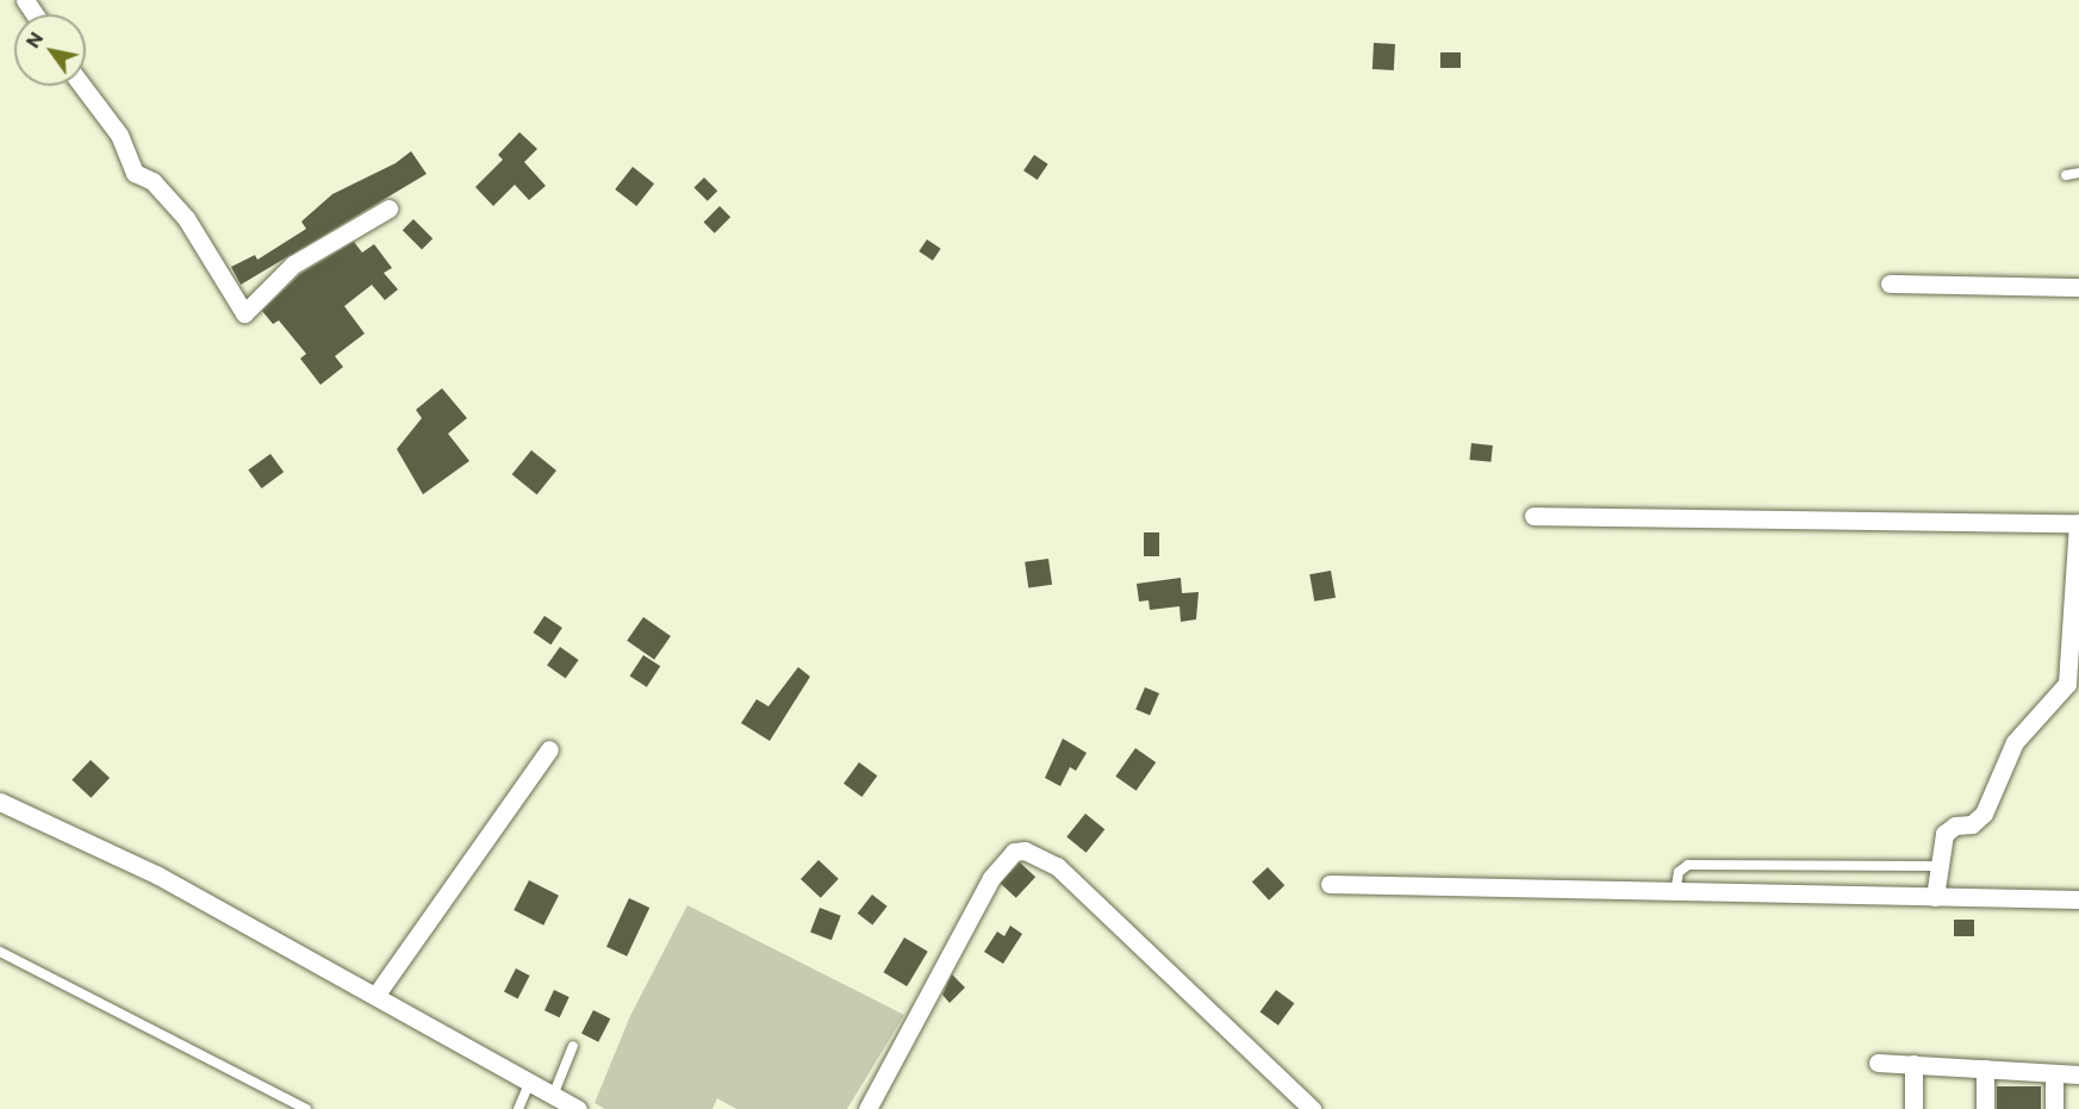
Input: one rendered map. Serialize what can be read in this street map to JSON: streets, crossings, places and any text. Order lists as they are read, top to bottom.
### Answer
{
  "north": "top left"
}
